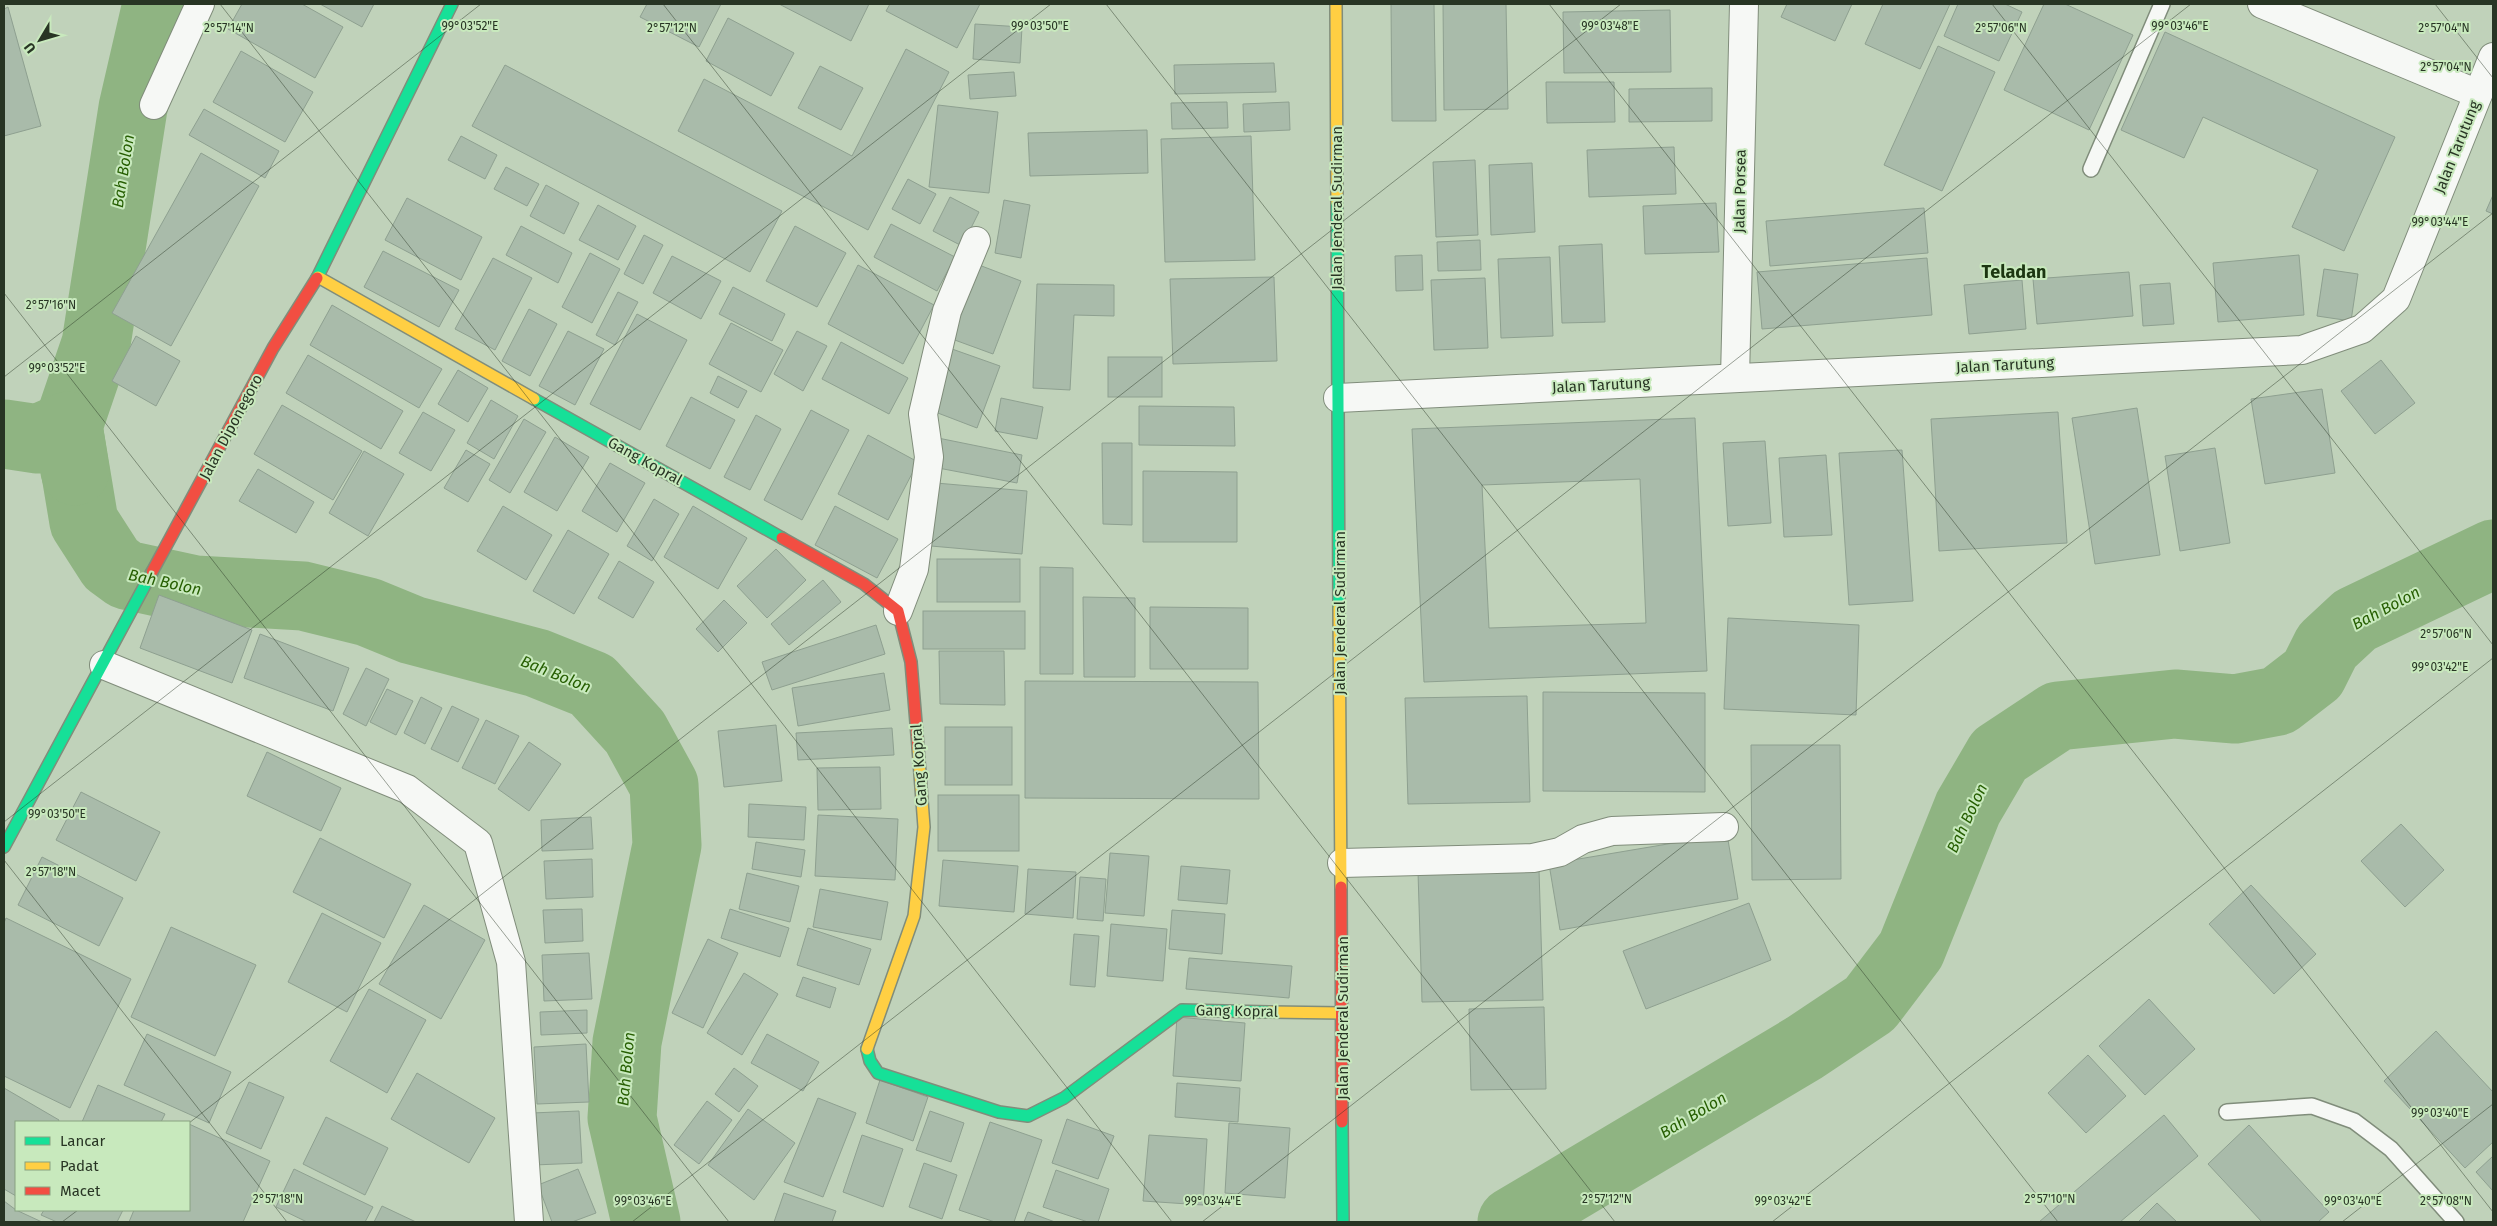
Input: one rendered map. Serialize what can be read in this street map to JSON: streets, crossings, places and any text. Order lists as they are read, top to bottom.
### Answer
{
  "streets": {
    "street": [
      "Jalan Tarutung",
      "Jalan Porsea",
      "Jalan Jenderal Sudirman",
      "Jalan Diponegoro",
      "Gang Kopral"
    ]
  },
  "crossings": [
    ["Jalan Tarutung", "Jalan Porsea"],
    ["Jalan Tarutung", "Jalan Jenderal Sudirman"],
    ["Jalan Jenderal Sudirman", "Gang Kopral"],
    ["Jalan Diponegoro", "Gang Kopral"]
  ],
  "districts": ["Teladan"],
  "water": ["Bah Bolon"],
  "legend": ["Lancar", "Padat", "Macet"],
  "north": "bottom left",
  "coordinates": [
    "99°03'52\"E",
    "99°03'48\"E",
    "99°03'46\"E",
    "99°03'50\"E",
    "2°57'04\"N",
    "2°57'14\"N",
    "2°57'12\"N",
    "2°57'06\"N",
    "99°03'44\"E",
    "2°57'16\"N",
    "99°03'42\"E",
    "2°57'18\"N",
    "99°03'40\"E",
    "2°57'10\"N",
    "2°57'08\"N"
  ]
}
